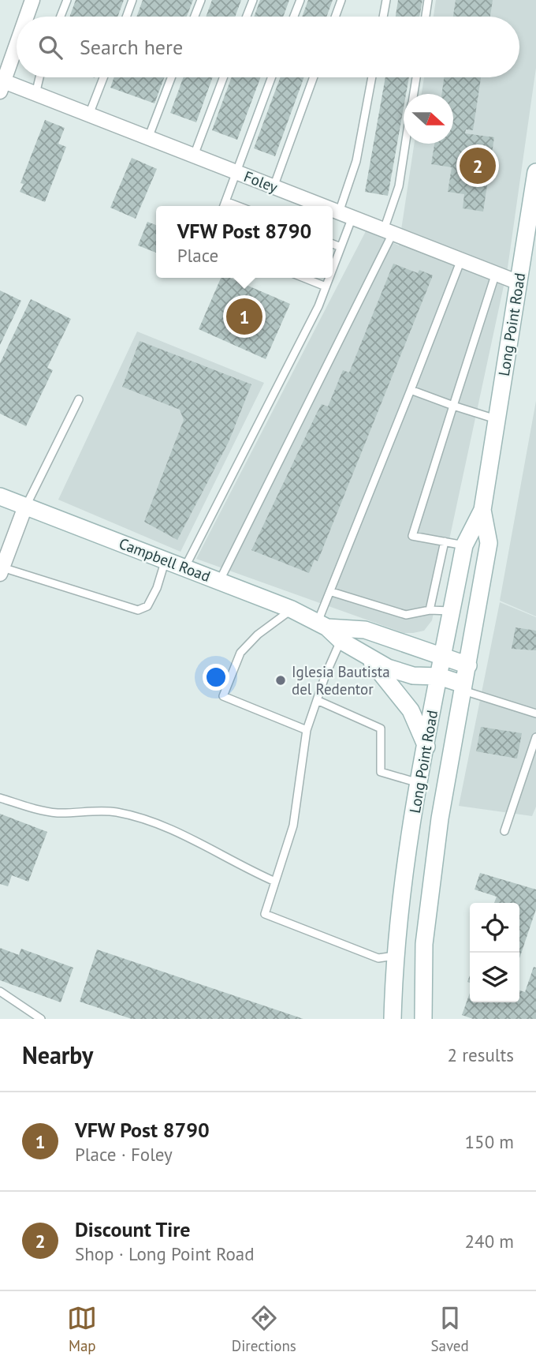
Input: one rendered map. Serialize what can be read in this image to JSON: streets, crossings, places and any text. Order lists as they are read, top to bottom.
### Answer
{
  "streets": {
    "main road": ["Long Point Road", "Campbell Road"],
    "street": ["Foley"]
  },
  "crossings": [
    ["Foley", "Long Point Road"],
    ["Long Point Road", "Campbell Road"]
  ],
  "places": ["Iglesia Bautista del Redentor"],
  "north": "right",
  "page": {
    "search": "Search here",
    "pins": ["2", "1"],
    "popup": ["VFW Post 8790", "Place"],
    "heading": ["Nearby", "2 results"],
    "list": [
      {
        "mark": "1",
        "name": "VFW Post 8790",
        "note": "Place · Foley",
        "value": "150 m"
      },
      {
        "mark": "2",
        "name": "Discount Tire",
        "note": "Shop · Long Point Road",
        "value": "240 m"
      }
    ],
    "nav": ["Map", "Directions", "Saved"]
  }
}
